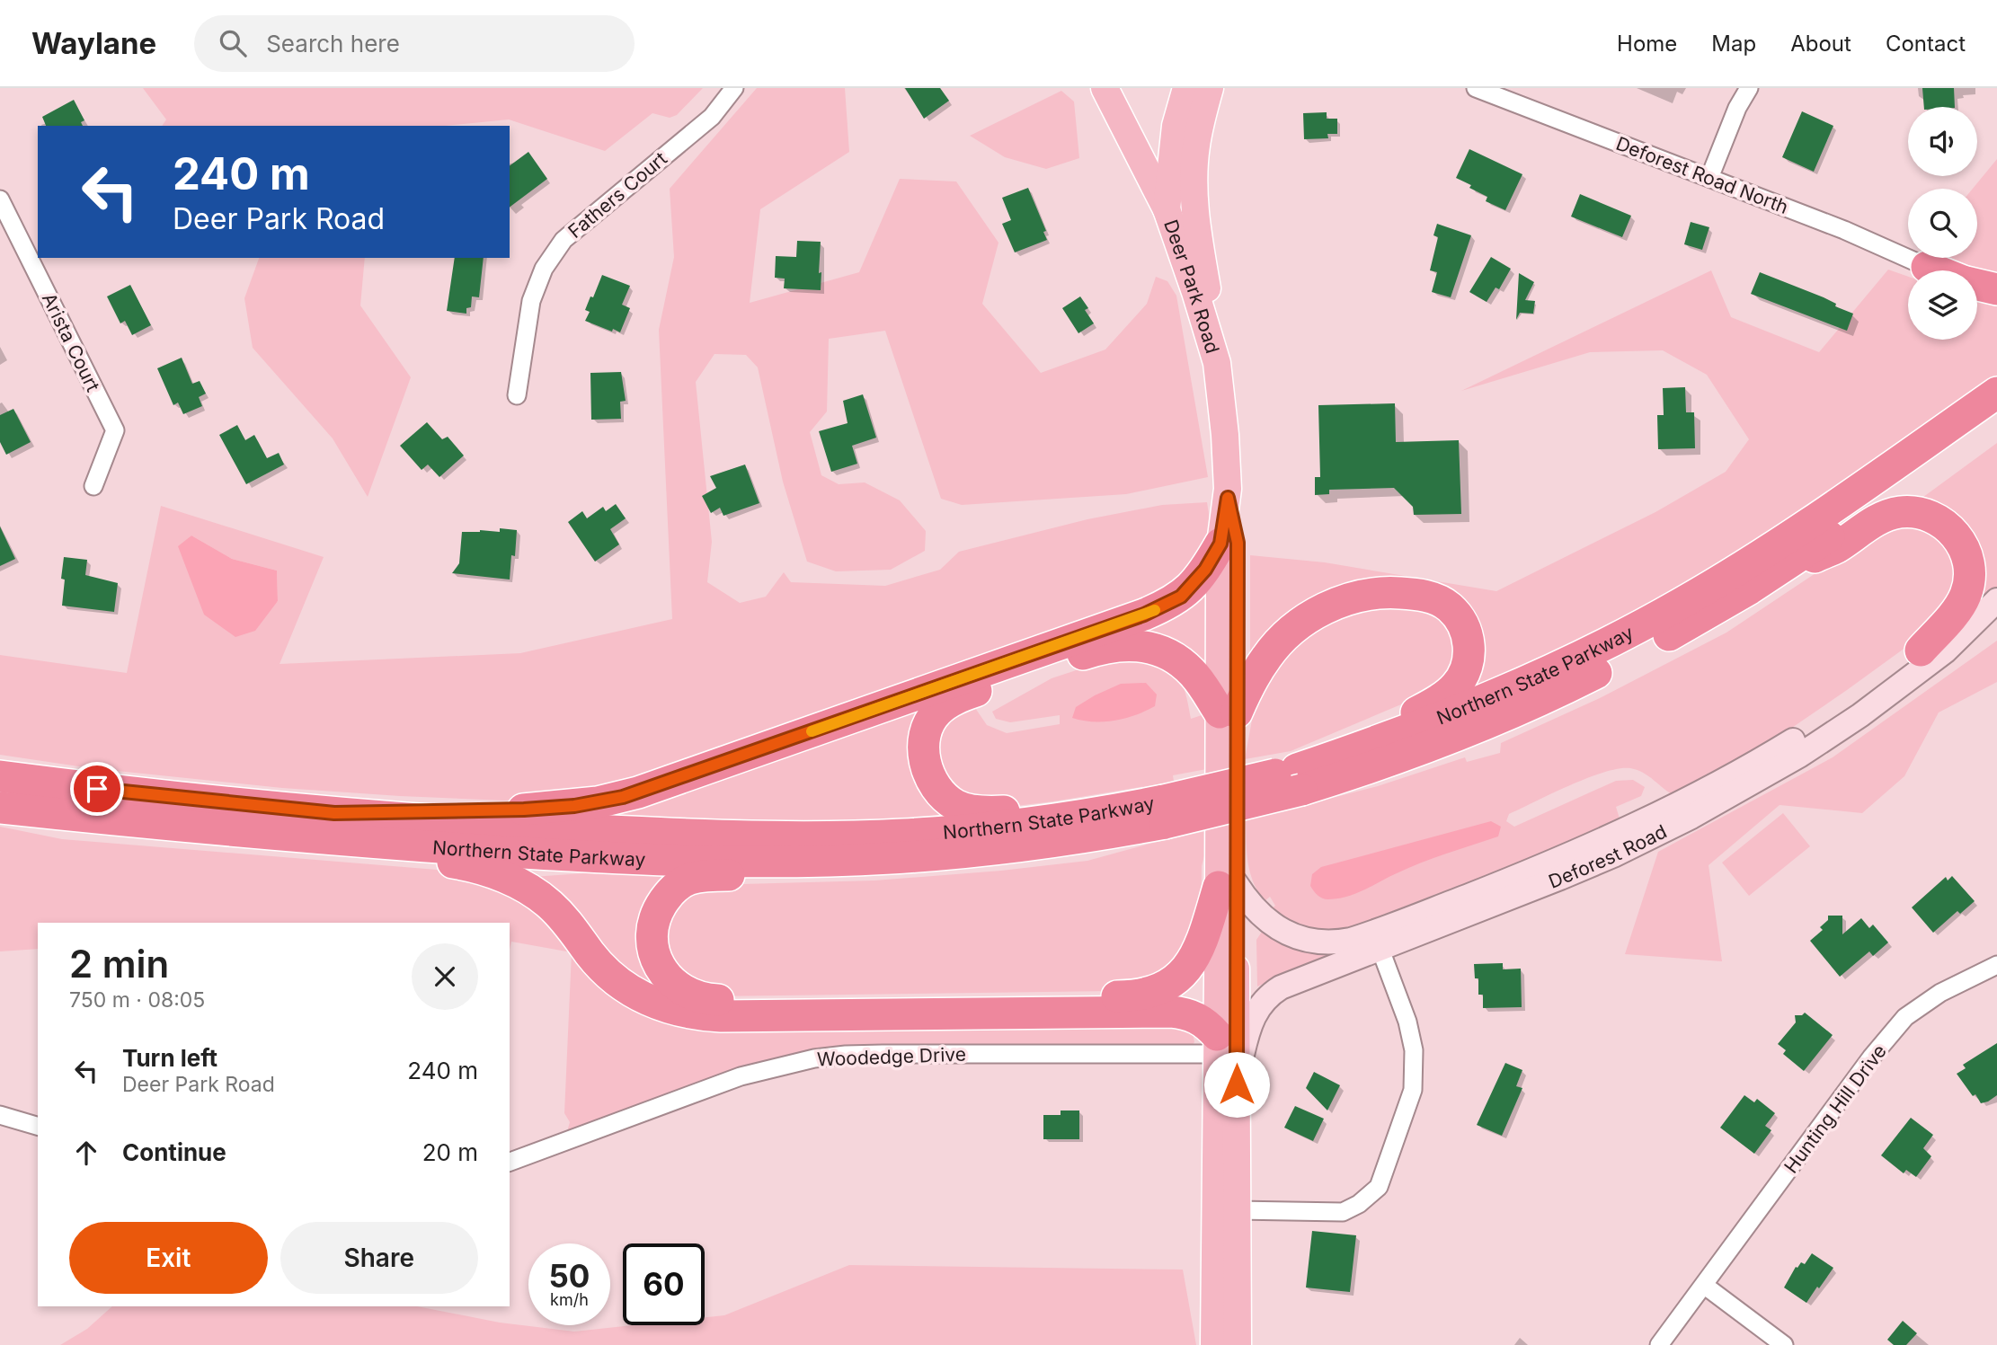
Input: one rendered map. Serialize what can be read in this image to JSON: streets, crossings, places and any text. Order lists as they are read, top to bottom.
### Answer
{
  "streets": {
    "highway": ["Northern State Parkway"],
    "main road": ["Deer Park Road"],
    "street": [
      "Deforest Road North",
      "Fathers Court",
      "Arista Court",
      "Deforest Road",
      "Woodedge Drive",
      "Hunting Hill Drive"
    ]
  },
  "crossings": [
    ["Deer Park Road", "Deforest Road"],
    ["Deer Park Road", "Woodedge Drive"]
  ],
  "page": {
    "header": "Waylane",
    "search": "Search here",
    "nav": [
      "Home",
      "Map",
      "About",
      "Contact"
    ],
    "turn": ["240 m", "Deer Park Road"],
    "heading": ["2 min", "750 m · 08:05"],
    "list": [
      {
        "name": "Turn left",
        "note": "Deer Park Road",
        "value": "240 m"
      },
      {
        "name": "Continue",
        "value": "20 m"
      }
    ],
    "buttons": ["Exit", "Share"],
    "speed": "50 km/h",
    "limit": "60"
  }
}
